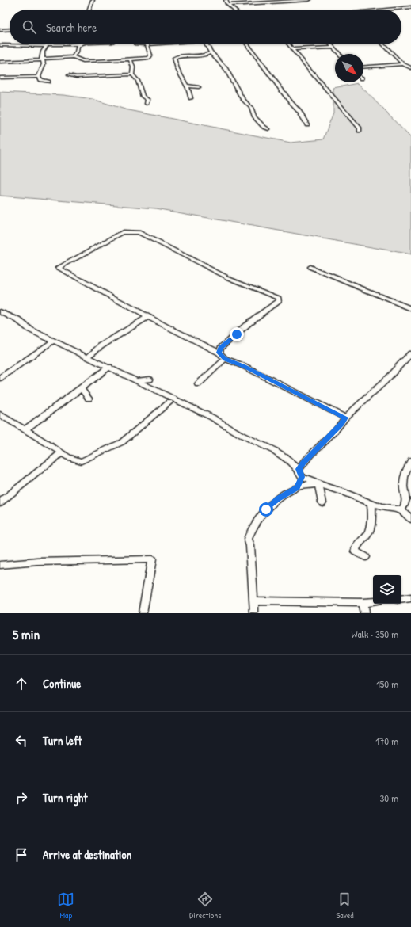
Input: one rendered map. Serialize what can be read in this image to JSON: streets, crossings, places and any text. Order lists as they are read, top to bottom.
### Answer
{
  "north": "bottom right",
  "page": {
    "search": "Search here",
    "heading": ["5 min", "Walk · 350 m"],
    "list": [
      ["Continue", "150 m"],
      ["Turn left", "170 m"],
      ["Turn right", "30 m"],
      "Arrive at destination"
    ],
    "nav": ["Map", "Directions", "Saved"]
  }
}
